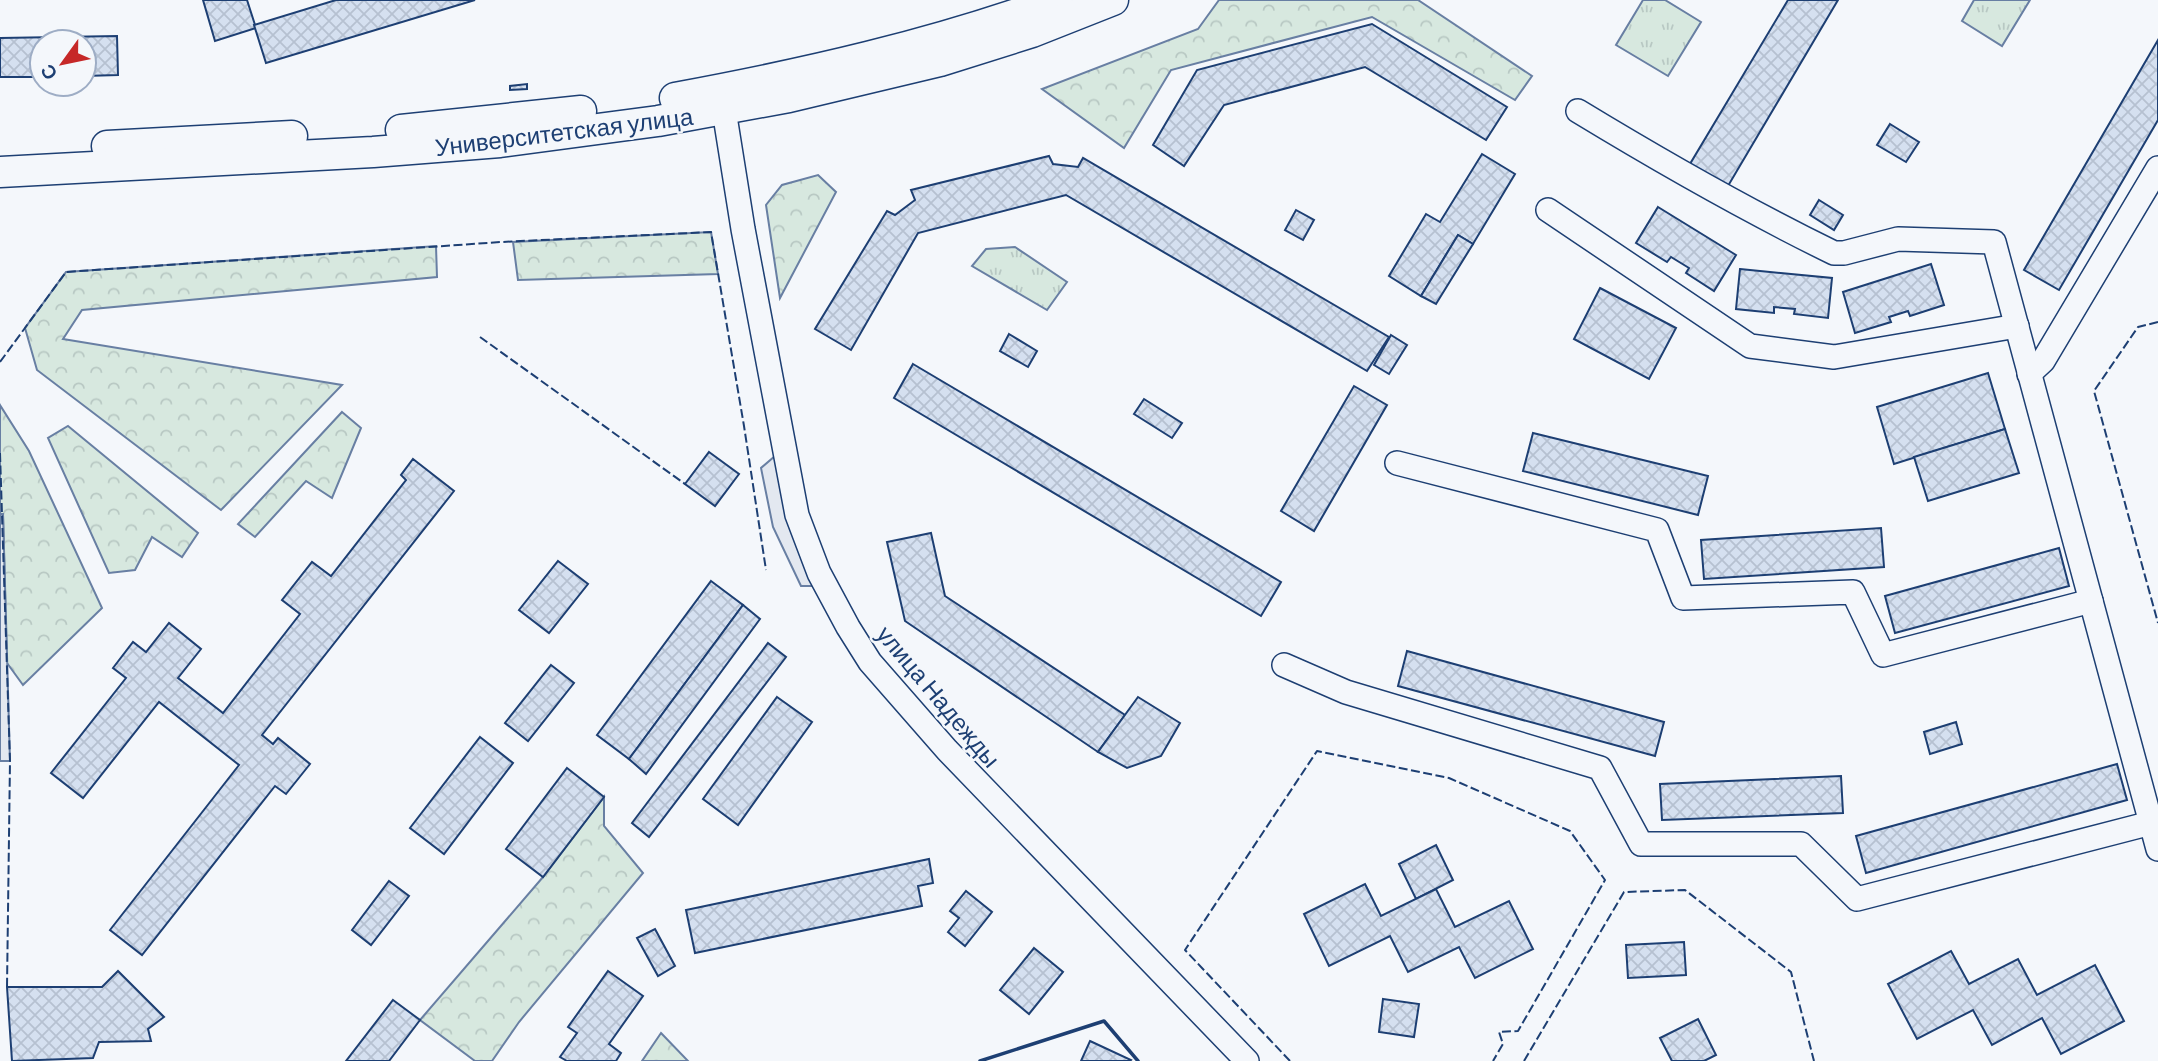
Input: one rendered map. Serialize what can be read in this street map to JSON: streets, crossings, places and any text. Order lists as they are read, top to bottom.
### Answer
{
  "streets": {
    "main road": ["Университетская улица"],
    "street": ["улица Надежды"]
  },
  "crossings": [
    ["Университетская улица", "улица Надежды"]
  ],
  "north": "bottom left"
}
